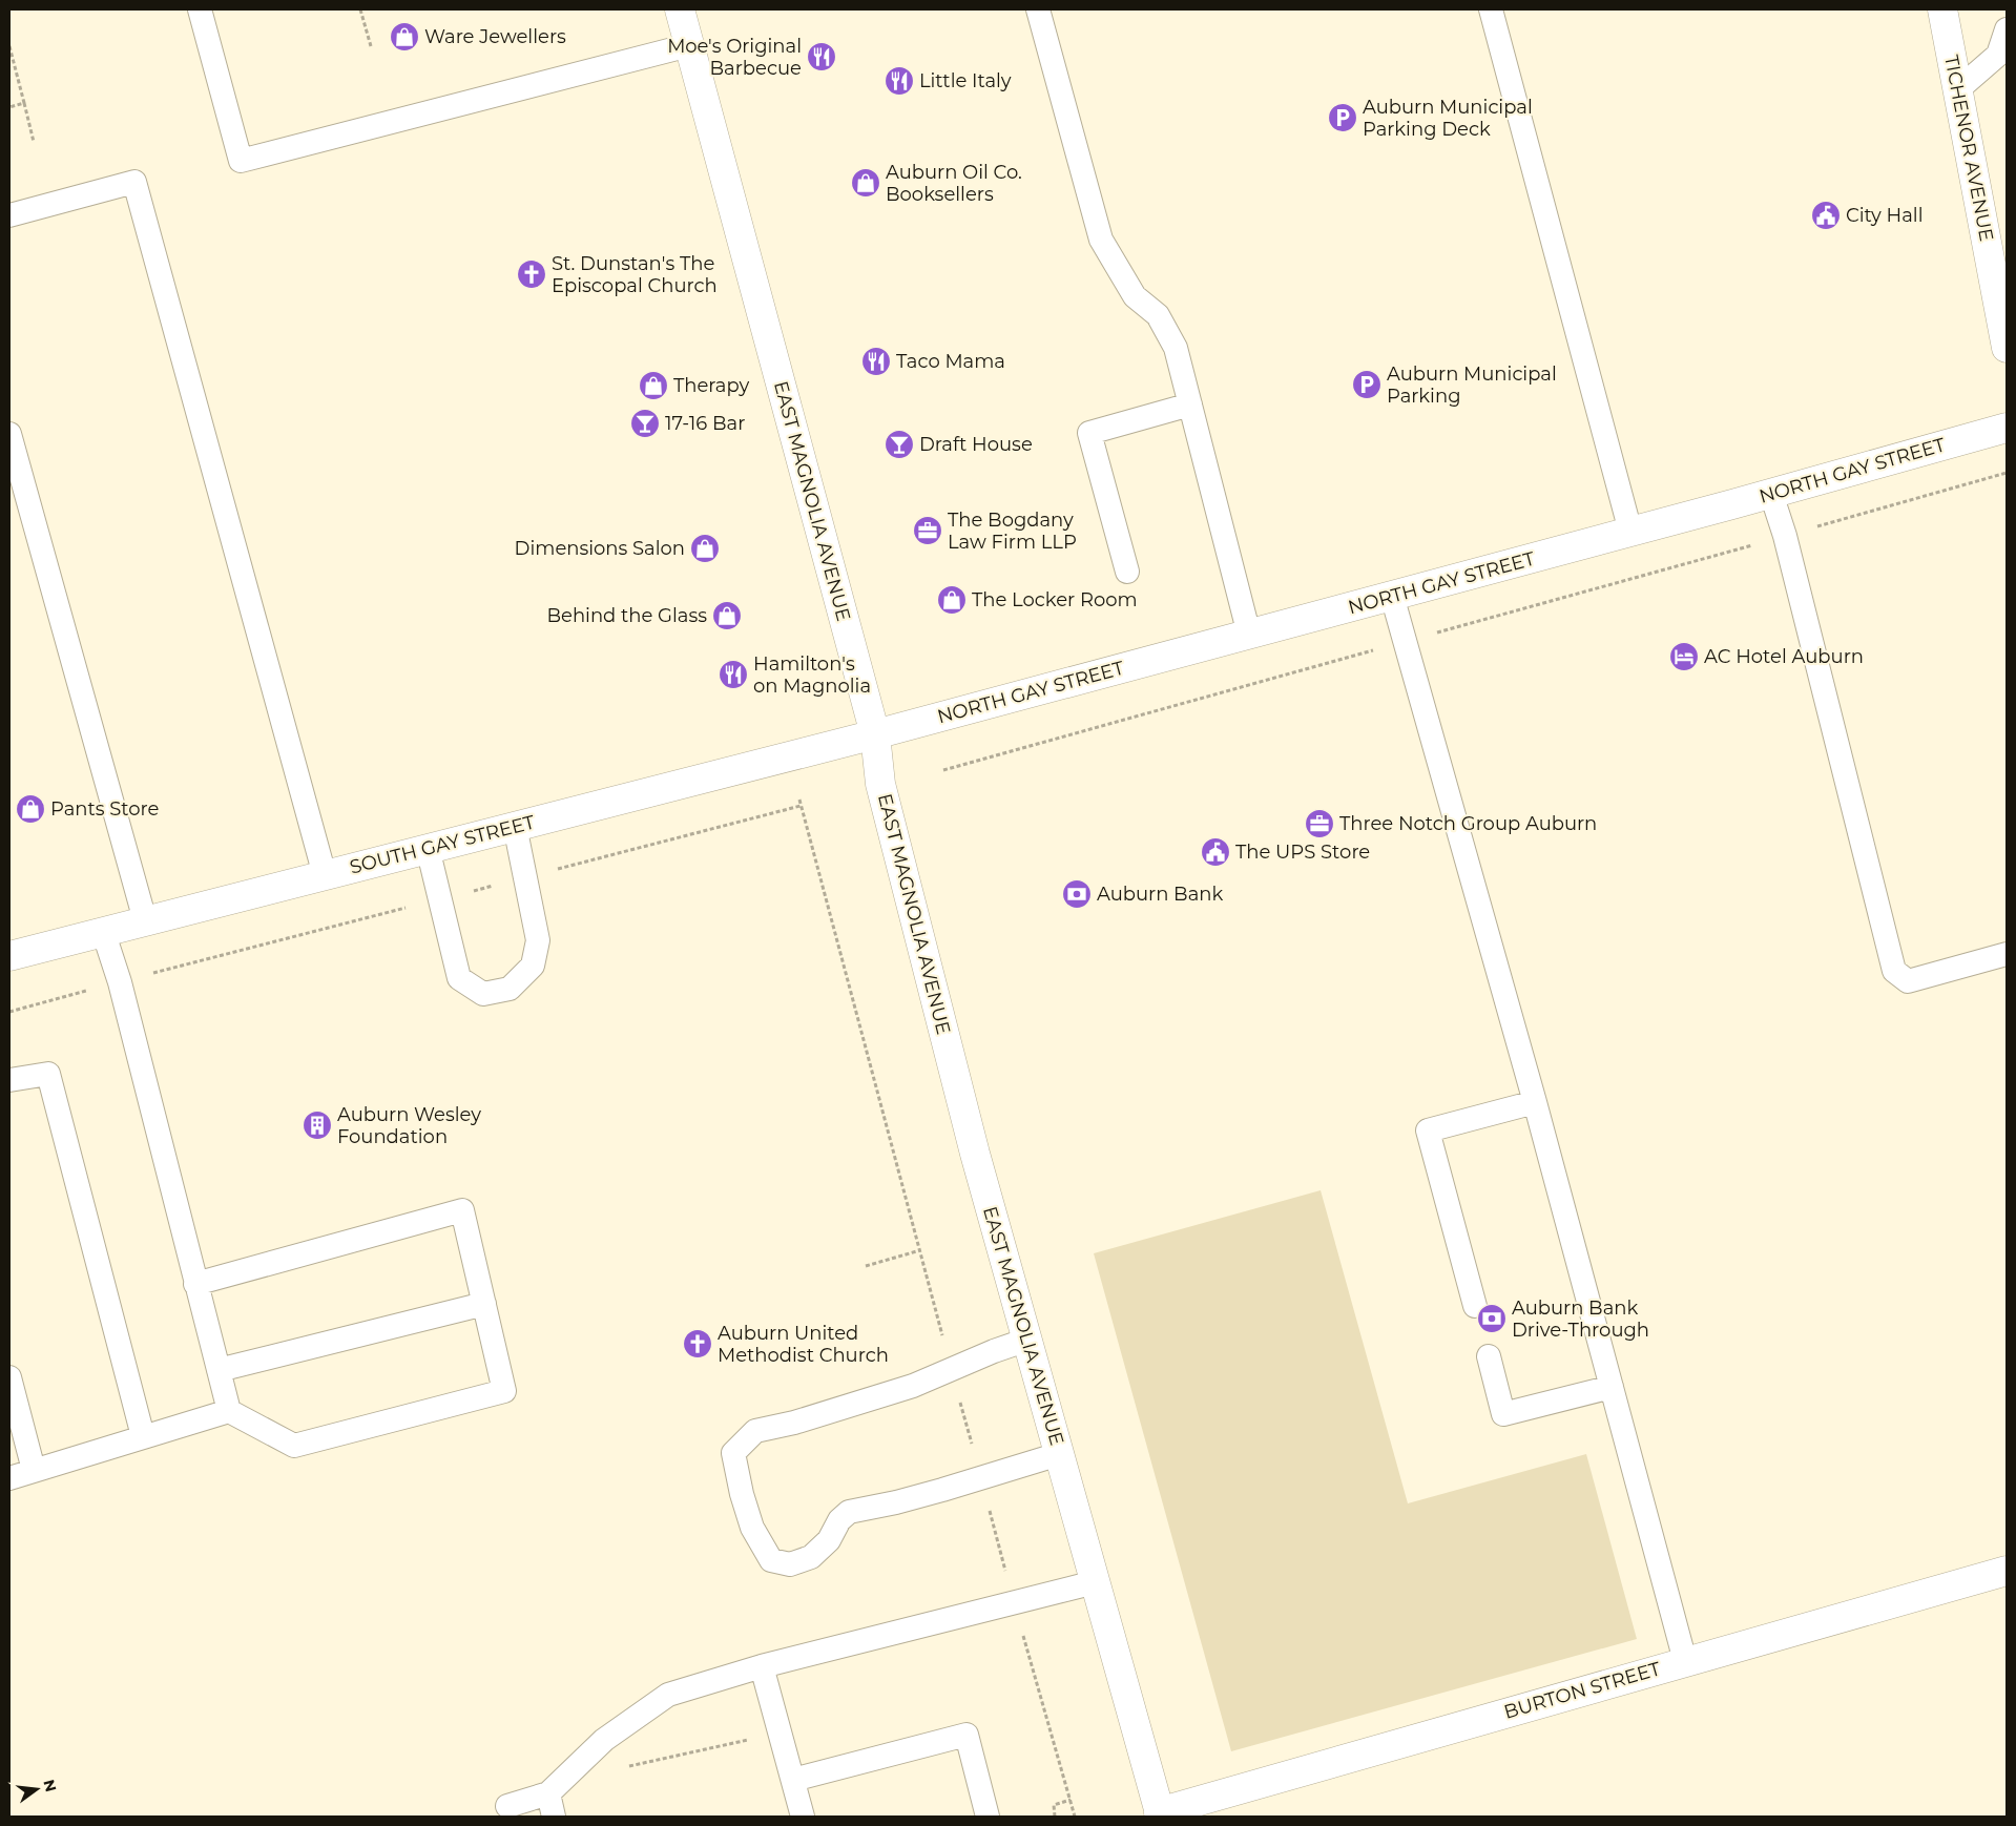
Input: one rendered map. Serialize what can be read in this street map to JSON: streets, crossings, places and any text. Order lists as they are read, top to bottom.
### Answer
{
  "streets": {
    "street": [
      "TICHENOR AVENUE",
      "NORTH GAY STREET",
      "EAST MAGNOLIA AVENUE",
      "SOUTH GAY STREET",
      "BURTON STREET"
    ]
  },
  "crossings": [
    ["NORTH GAY STREET", "EAST MAGNOLIA AVENUE"],
    ["NORTH GAY STREET", "SOUTH GAY STREET"],
    ["EAST MAGNOLIA AVENUE", "SOUTH GAY STREET"],
    ["EAST MAGNOLIA AVENUE", "BURTON STREET"]
  ],
  "places": {
    "shop": [
      "Ware Jewellers",
      "Auburn Oil Co. Booksellers",
      "Therapy",
      "Dimensions Salon",
      "The Locker Room",
      "Behind the Glass",
      "Pants Store"
    ],
    "restaurant": [
      "Moe's Original Barbecue",
      "Little Italy",
      "Taco Mama",
      "Hamilton's on Magnolia"
    ],
    "parking": ["Auburn Municipal Parking Deck", "Auburn Municipal Parking"],
    "public building": ["City Hall", "The UPS Store"],
    "church": ["St. Dunstan's The Episcopal Church", "Auburn United Methodist Church"],
    "bar": ["17-16 Bar", "Draft House"],
    "office": ["The Bogdany Law Firm LLP", "Three Notch Group Auburn"],
    "hotel": ["AC Hotel Auburn"],
    "bank": ["Auburn Bank", "Auburn Bank Drive-Through"],
    "building": ["Auburn Wesley Foundation"]
  },
  "north": "right"
}
